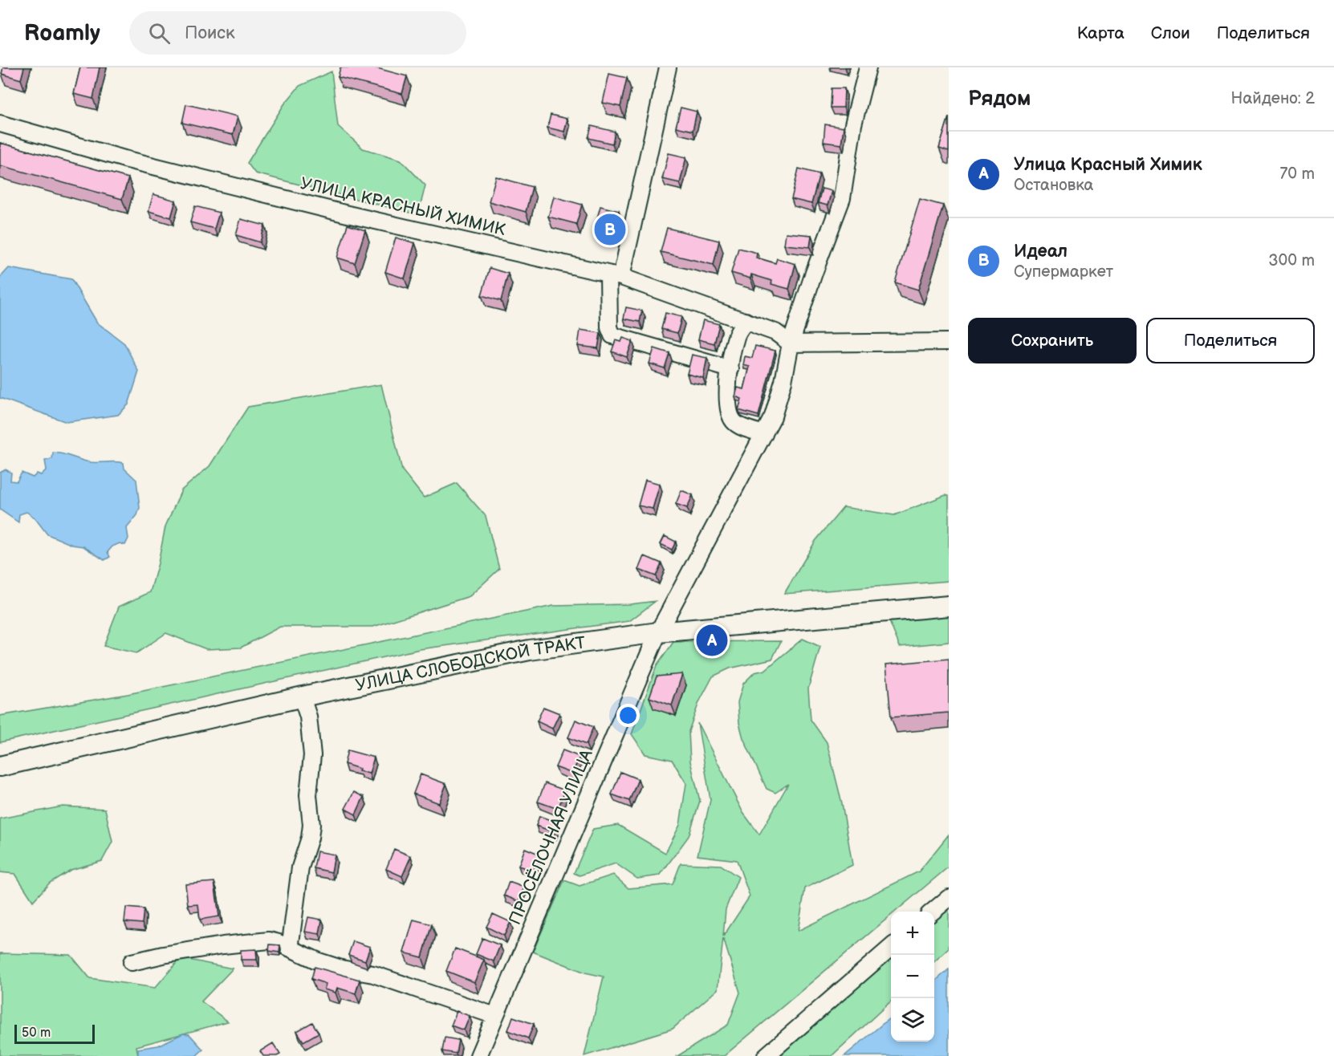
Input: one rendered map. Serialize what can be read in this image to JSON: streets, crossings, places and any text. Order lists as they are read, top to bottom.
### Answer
{
  "streets": {
    "main road": ["УЛИЦА СЛОБОДСКОЙ ТРАКТ"],
    "street": ["УЛИЦА КРАСНЫЙ ХИМИК", "ПРОСЁЛОЧНАЯ УЛИЦА"]
  },
  "crossings": [
    ["УЛИЦА КРАСНЫЙ ХИМИК", "ПРОСЁЛОЧНАЯ УЛИЦА"],
    ["УЛИЦА СЛОБОДСКОЙ ТРАКТ", "ПРОСЁЛОЧНАЯ УЛИЦА"]
  ],
  "scale_bar": "50 m",
  "page": {
    "header": "Roamly",
    "search": "Поиск",
    "nav": ["Карта", "Слои", "Поделиться"],
    "heading": ["Рядом", "Найдено: 2"],
    "list": [
      {
        "mark": "A",
        "name": "Улица Красный Химик",
        "note": "Остановка",
        "value": "70 m"
      },
      {
        "mark": "B",
        "name": "Идеал",
        "note": "Супермаркет",
        "value": "300 m"
      }
    ],
    "pins": ["B", "A"],
    "buttons": ["Сохранить", "Поделиться"],
    "map_buttons": ["+", "−"],
    "scale": "50 m"
  }
}
